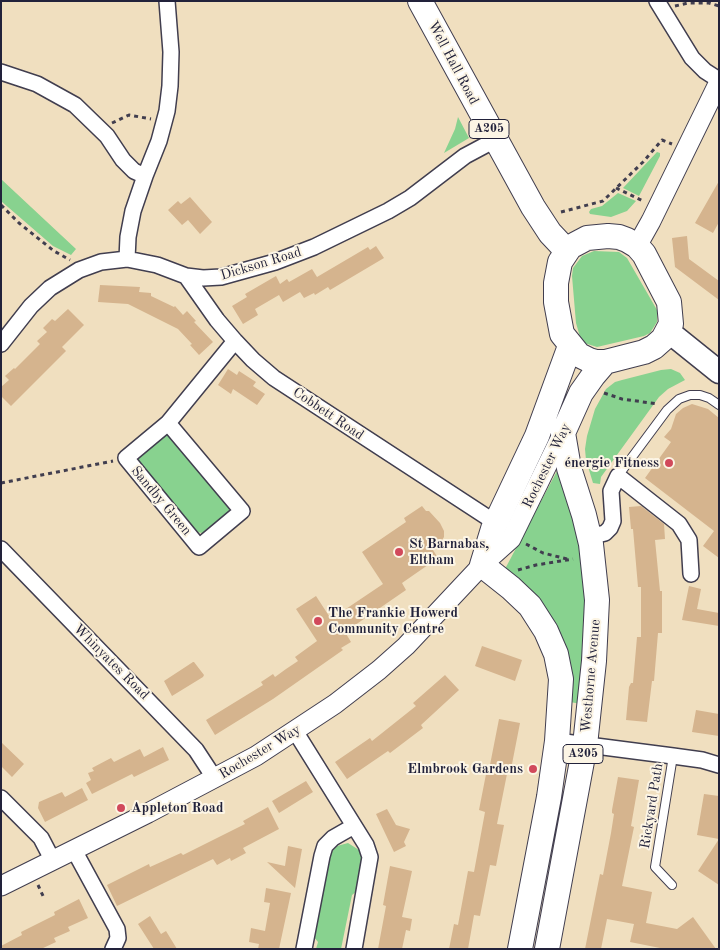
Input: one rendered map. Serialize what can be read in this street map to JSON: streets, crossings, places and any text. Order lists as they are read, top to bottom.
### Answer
{
  "streets": {
    "highway": [
      "Well Hall Road",
      "A205",
      "Rochester Way",
      "Westhorne Avenue"
    ],
    "street": [
      "Dickson Road",
      "Cobbett Road",
      "Sandby Green",
      "Whinyates Road"
    ],
    "lane": ["Rickyard Path"]
  },
  "crossings": [
    ["Well Hall Road", "Dickson Road"],
    ["Well Hall Road", "Rochester Way"],
    ["Dickson Road", "Cobbett Road"],
    ["Cobbett Road", "Rochester Way"],
    ["Cobbett Road", "Sandby Green"],
    ["Rochester Way", "Whinyates Road"],
    ["Rochester Way", "Westhorne Avenue"]
  ],
  "places": [
    "énergie Fitness",
    "St Barnabas, Eltham",
    "The Frankie Howerd Community Centre",
    "Elmbrook Gardens",
    "Appleton Road"
  ]
}
